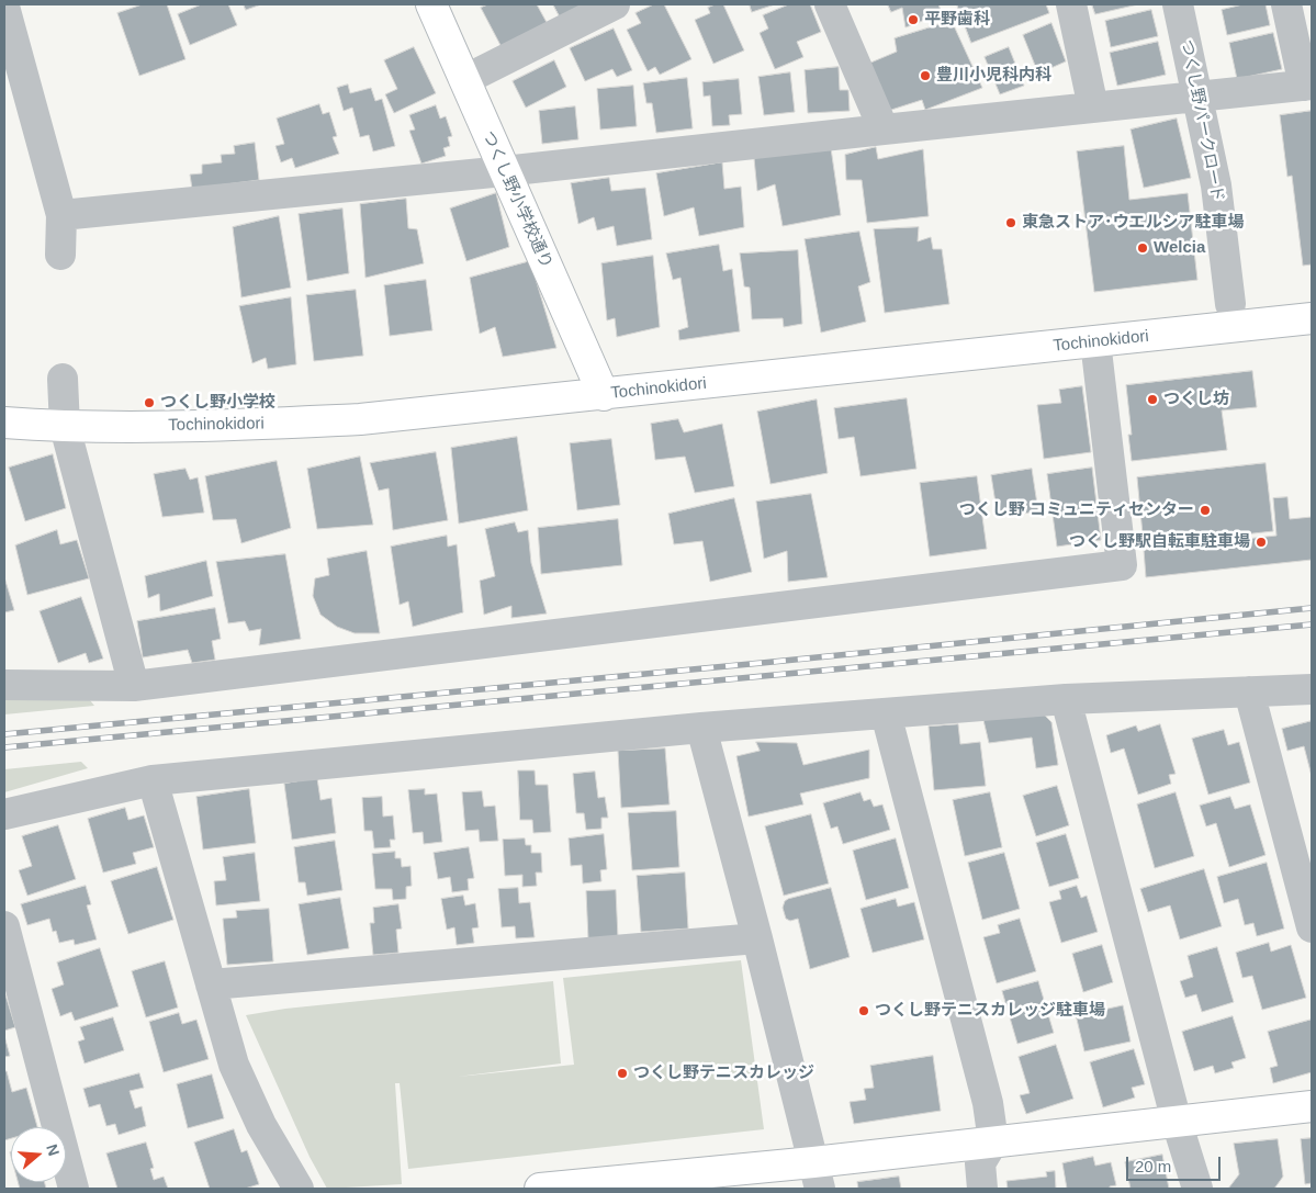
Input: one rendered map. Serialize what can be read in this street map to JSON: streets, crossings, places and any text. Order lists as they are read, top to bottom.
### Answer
{
  "streets": {
    "street": ["つくし野パークロード", "つくし野小学校通り", "Tochinokidori"]
  },
  "crossings": [
    ["つくし野小学校通り", "Tochinokidori"]
  ],
  "places": [
    "平野歯科",
    "豊川小児科内科",
    "東急ストア･ウエルシア駐車場",
    "Welcia",
    "つくし坊",
    "つくし野小学校",
    "つくし野 コミュニティセンター",
    "つくし野駅自転車駐車場",
    "つくし野テニスカレッジ駐車場",
    "つくし野テニスカレッジ"
  ],
  "scale_bar": "20 m",
  "north": "right"
}
